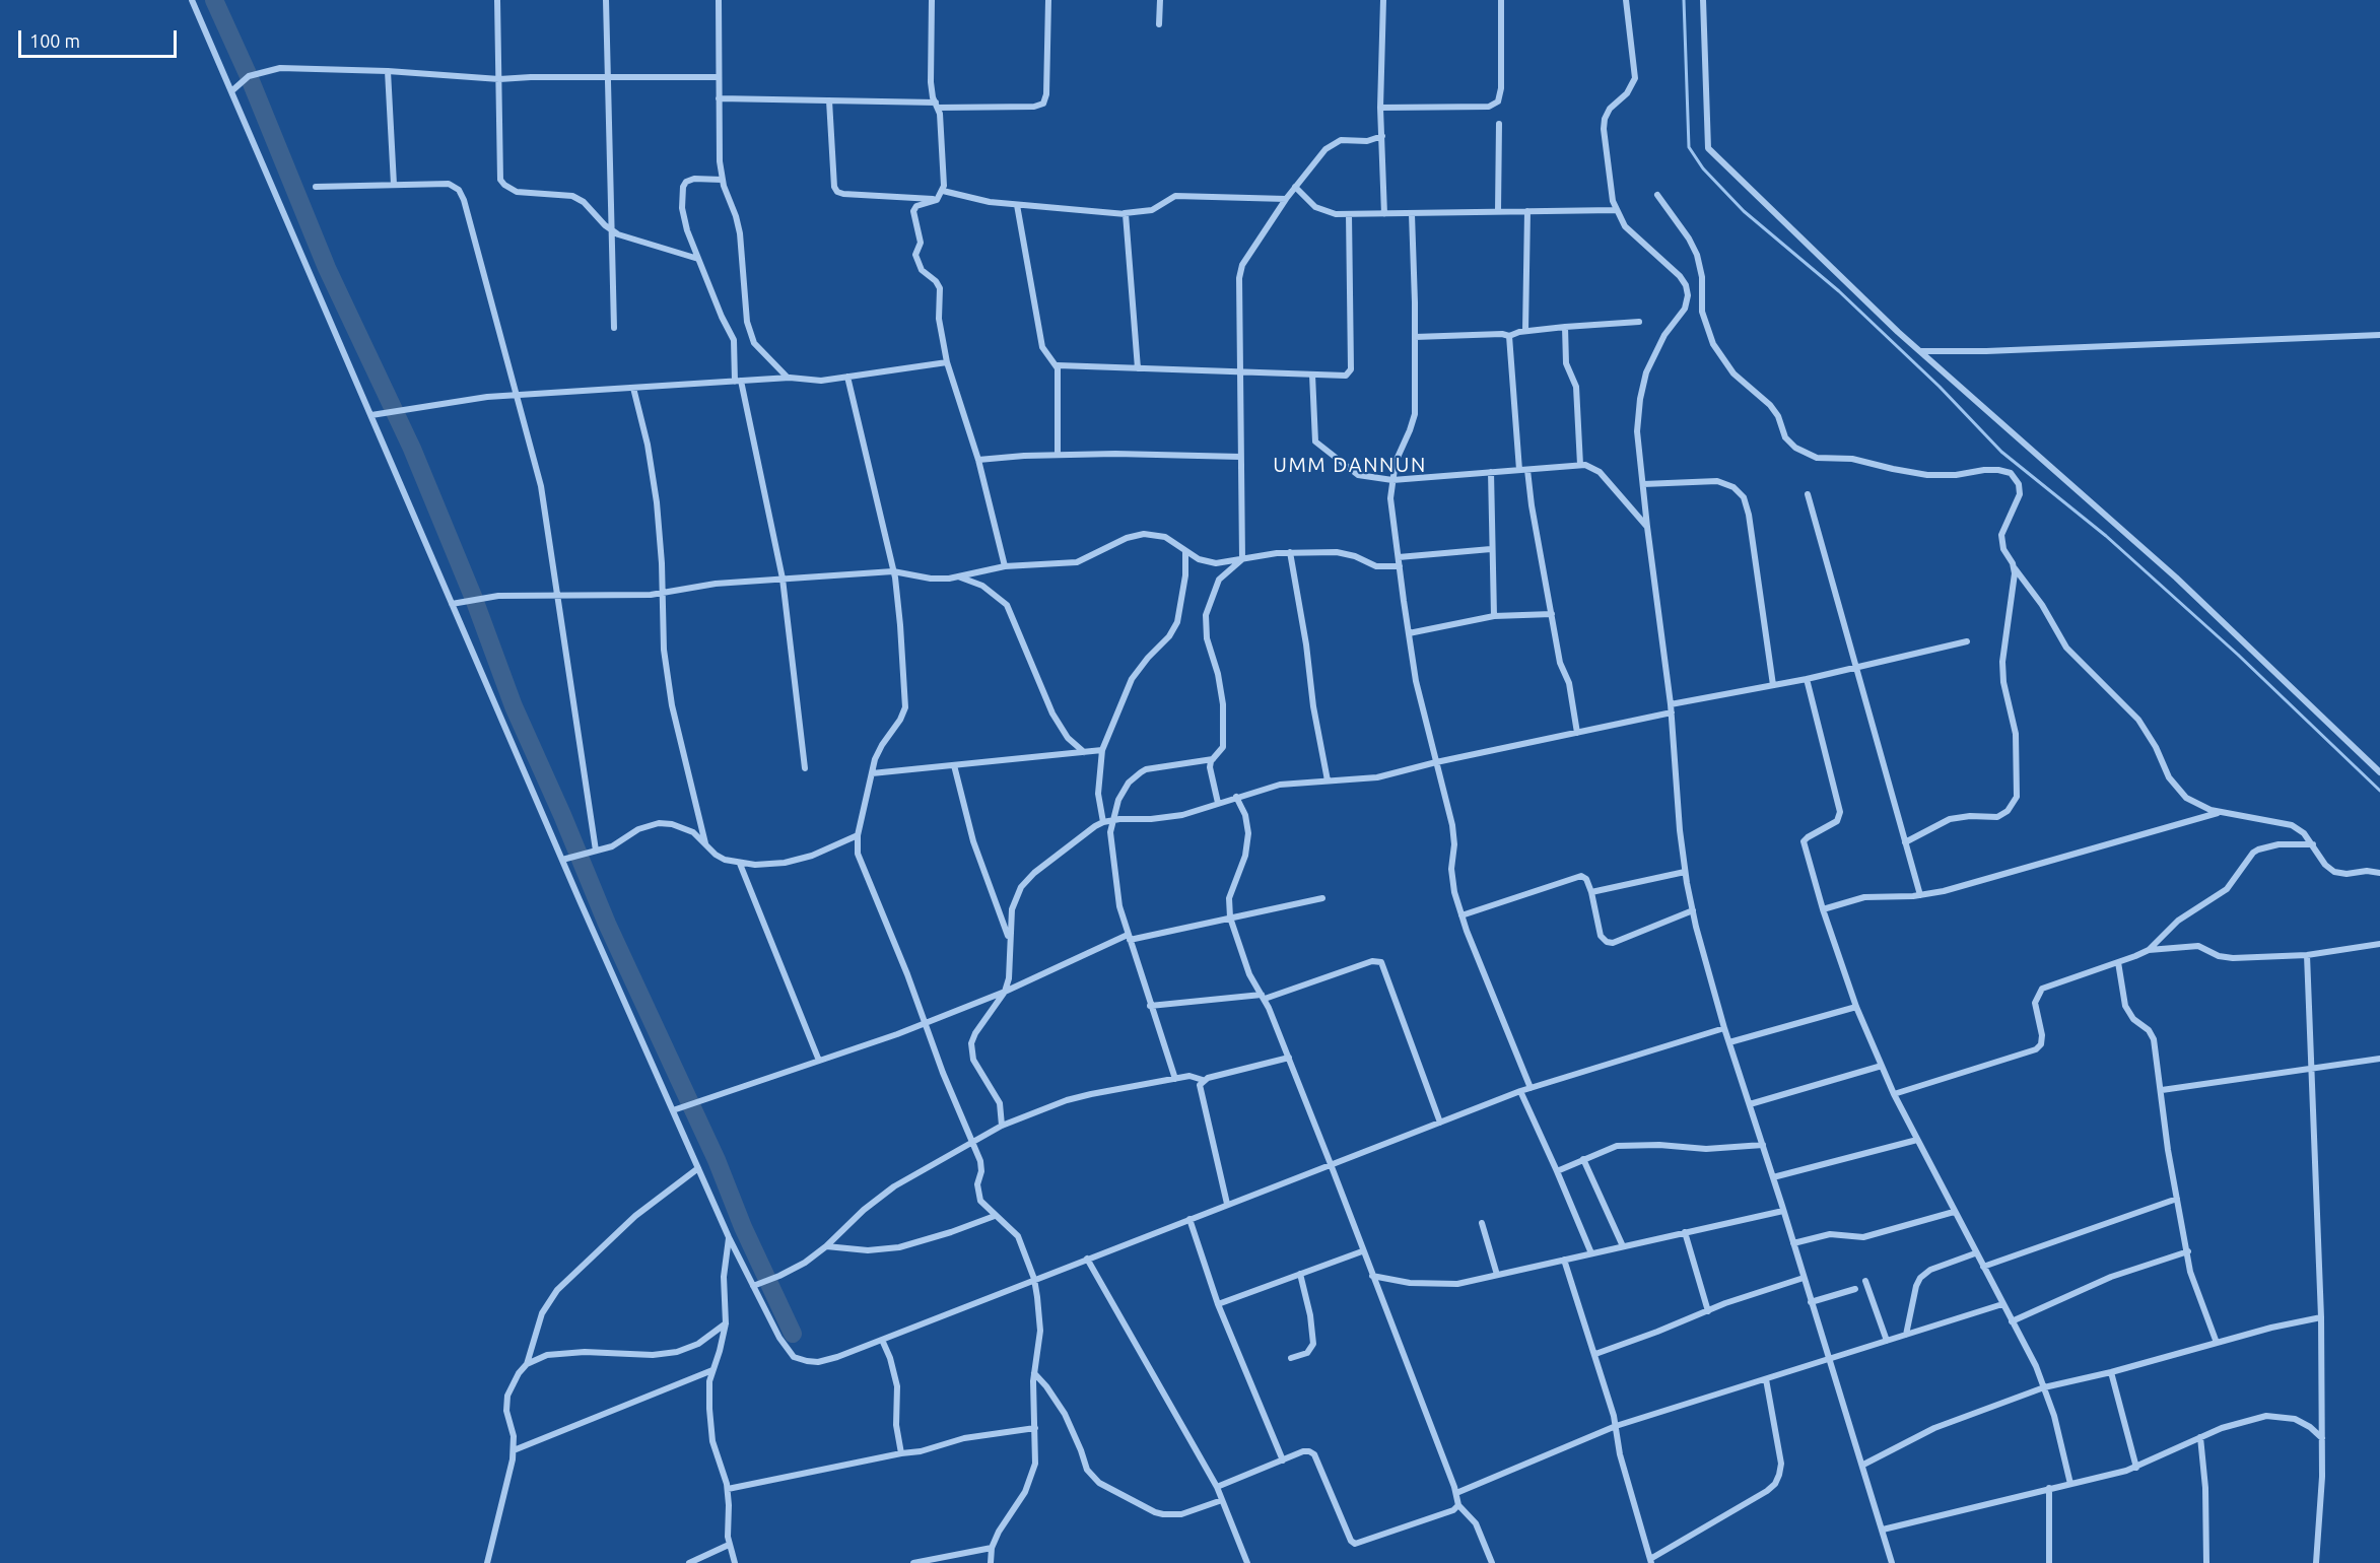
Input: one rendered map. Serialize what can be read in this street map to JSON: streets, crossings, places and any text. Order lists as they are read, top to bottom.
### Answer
{
  "districts": ["UMM DANNUN"],
  "scale_bar": "100 m"
}
